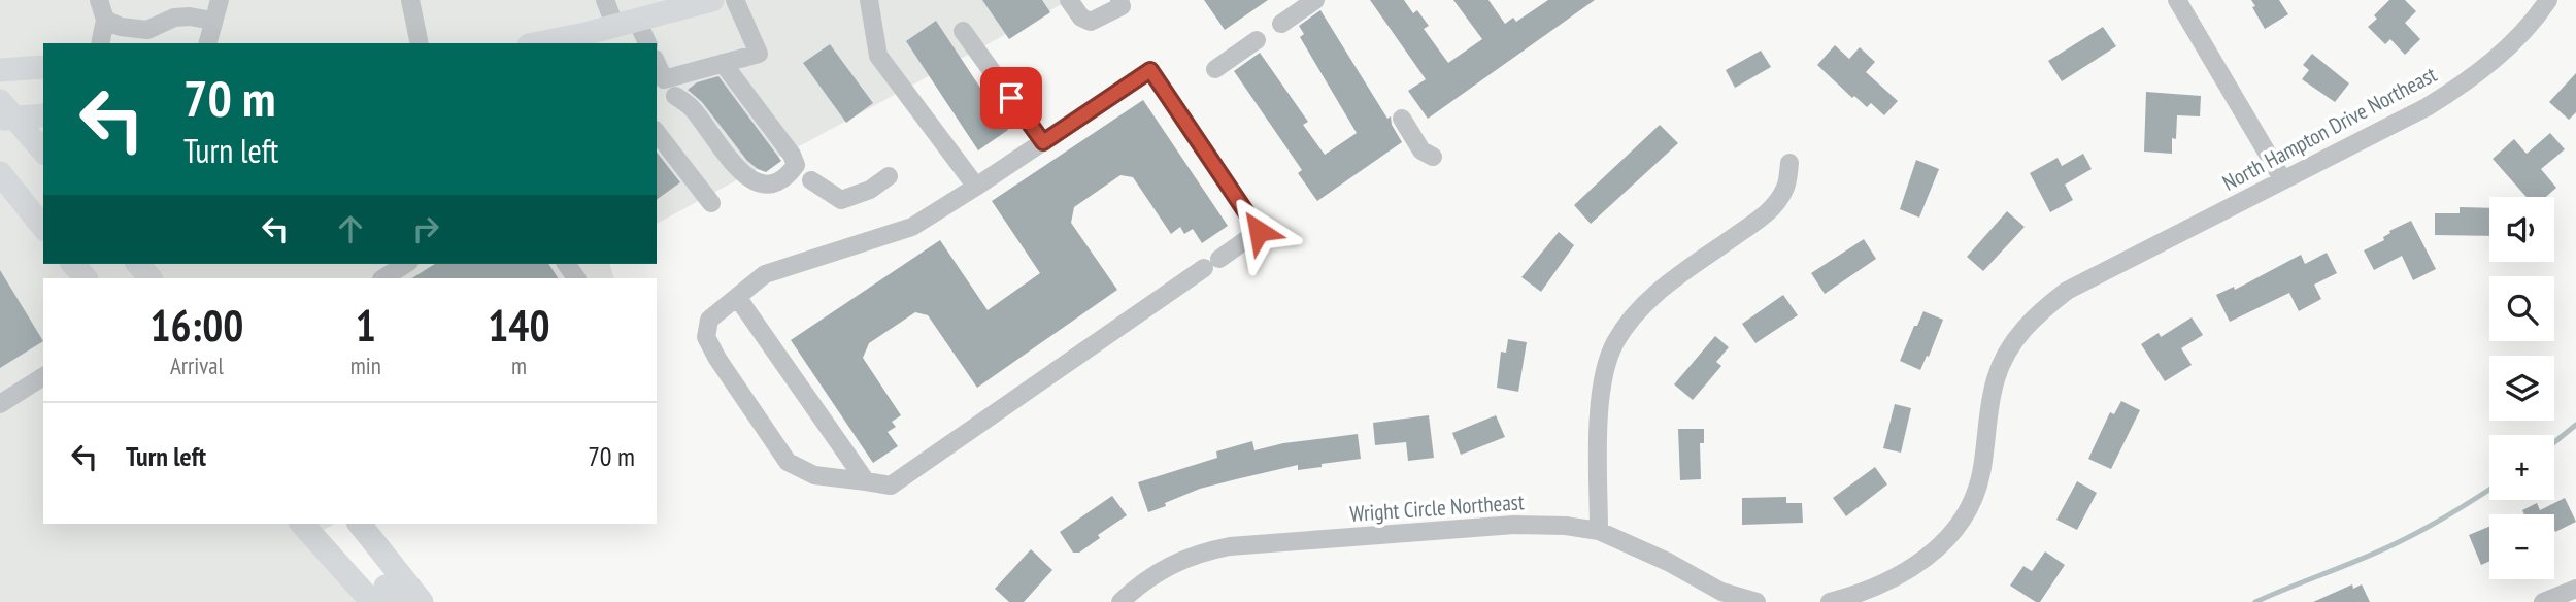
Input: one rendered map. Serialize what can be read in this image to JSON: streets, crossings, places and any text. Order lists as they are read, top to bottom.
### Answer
{
  "streets": {
    "street": ["North Hampton Drive Northeast", "Wright Circle Northeast"]
  },
  "page": {
    "turn": ["70 m", "Turn left"],
    "map_buttons": ["+", "−"],
    "eta": [
      "16:00",
      "Arrival",
      "1",
      "min",
      "140",
      "m"
    ],
    "list": [
      {
        "name": "Turn left",
        "value": "70 m"
      }
    ]
  }
}
